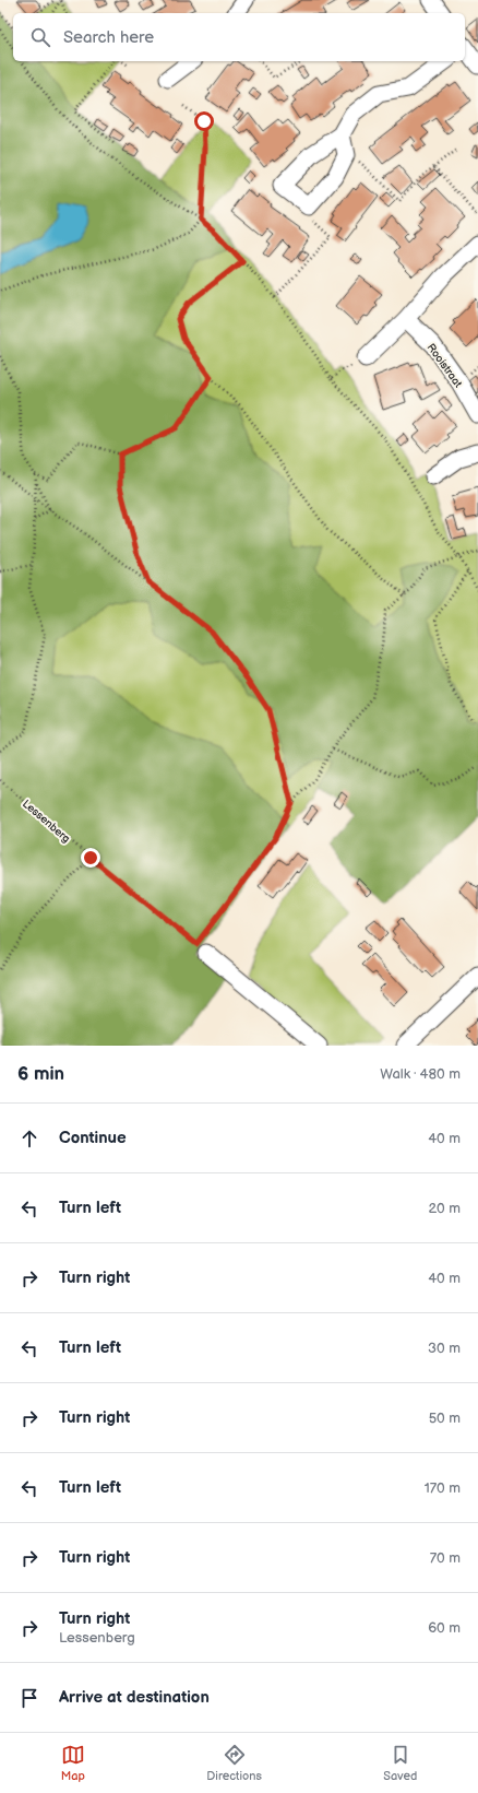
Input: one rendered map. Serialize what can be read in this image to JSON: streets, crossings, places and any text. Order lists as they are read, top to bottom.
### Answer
{
  "streets": {
    "street": ["Rooistraat"],
    "path": ["Lessenberg"]
  },
  "page": {
    "search": "Search here",
    "heading": ["6 min", "Walk · 480 m"],
    "list": [
      ["Continue", "40 m"],
      ["Turn left", "20 m"],
      ["Turn right", "40 m"],
      ["Turn left", "30 m"],
      ["Turn right", "50 m"],
      ["Turn left", "170 m"],
      ["Turn right", "70 m"],
      ["Turn right", "Lessenberg", "60 m"],
      "Arrive at destination"
    ],
    "nav": ["Map", "Directions", "Saved"]
  }
}
